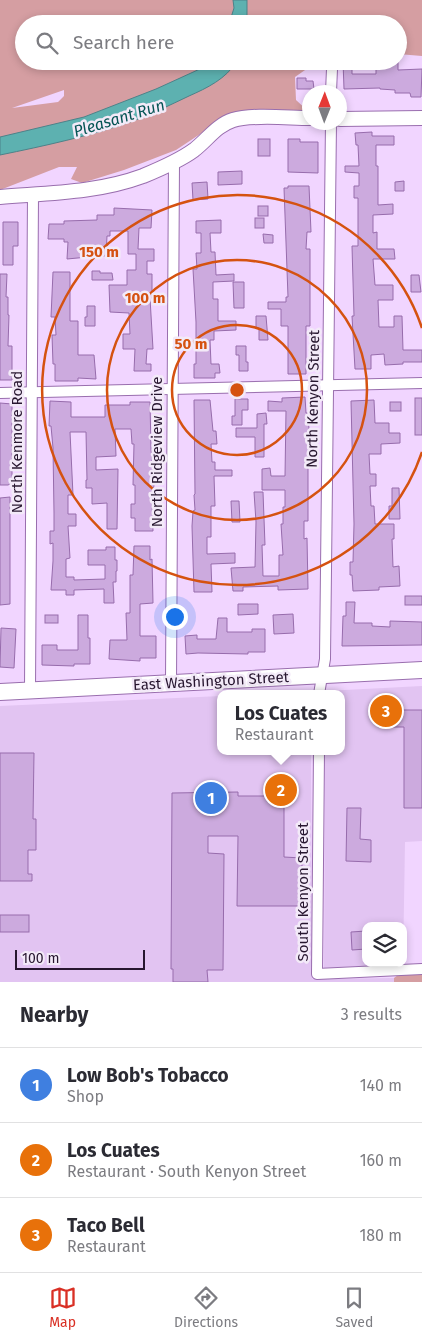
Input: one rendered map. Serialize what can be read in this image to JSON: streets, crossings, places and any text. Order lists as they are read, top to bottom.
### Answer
{
  "streets": {
    "main road": ["East Washington Street"],
    "street": [
      "North Kenyon Street",
      "North Kenmore Road",
      "North Ridgeview Drive",
      "South Kenyon Street"
    ]
  },
  "crossings": [
    ["North Kenyon Street", "East Washington Street"],
    ["North Kenmore Road", "East Washington Street"],
    ["North Ridgeview Drive", "East Washington Street"]
  ],
  "water": ["Pleasant Run"],
  "scale_bar": "100 m",
  "north": "top",
  "page": {
    "search": "Search here",
    "popup": ["Los Cuates", "Restaurant"],
    "pins": ["3", "2", "1"],
    "scale": "100 m",
    "heading": ["Nearby", "3 results"],
    "list": [
      {
        "mark": "1",
        "name": "Low Bob's Tobacco",
        "note": "Shop",
        "value": "140 m"
      },
      {
        "mark": "2",
        "name": "Los Cuates",
        "note": "Restaurant · South Kenyon Street",
        "value": "160 m"
      },
      {
        "mark": "3",
        "name": "Taco Bell",
        "note": "Restaurant",
        "value": "180 m"
      }
    ],
    "nav": ["Map", "Directions", "Saved"]
  },
  "rings": ["150 m", "100 m", "50 m"]
}
